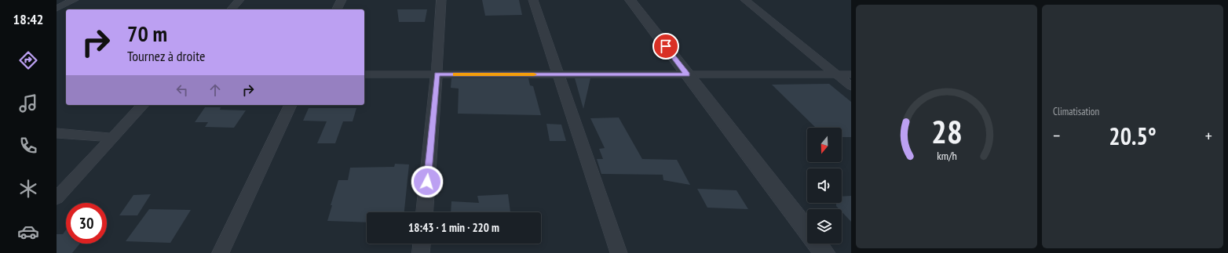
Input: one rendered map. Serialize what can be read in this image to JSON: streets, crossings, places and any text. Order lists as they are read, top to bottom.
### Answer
{
  "north": "bottom",
  "page": {
    "tabs": "18:42",
    "tile": "Climatisation",
    "turn": ["70 m", "Tournez à droite"],
    "heat": ["−", "20.5°", "+"],
    "limit": "30",
    "trip": "18:43 · 1 min · 220 m",
    "gauge": ["28", "km/h"]
  }
}
